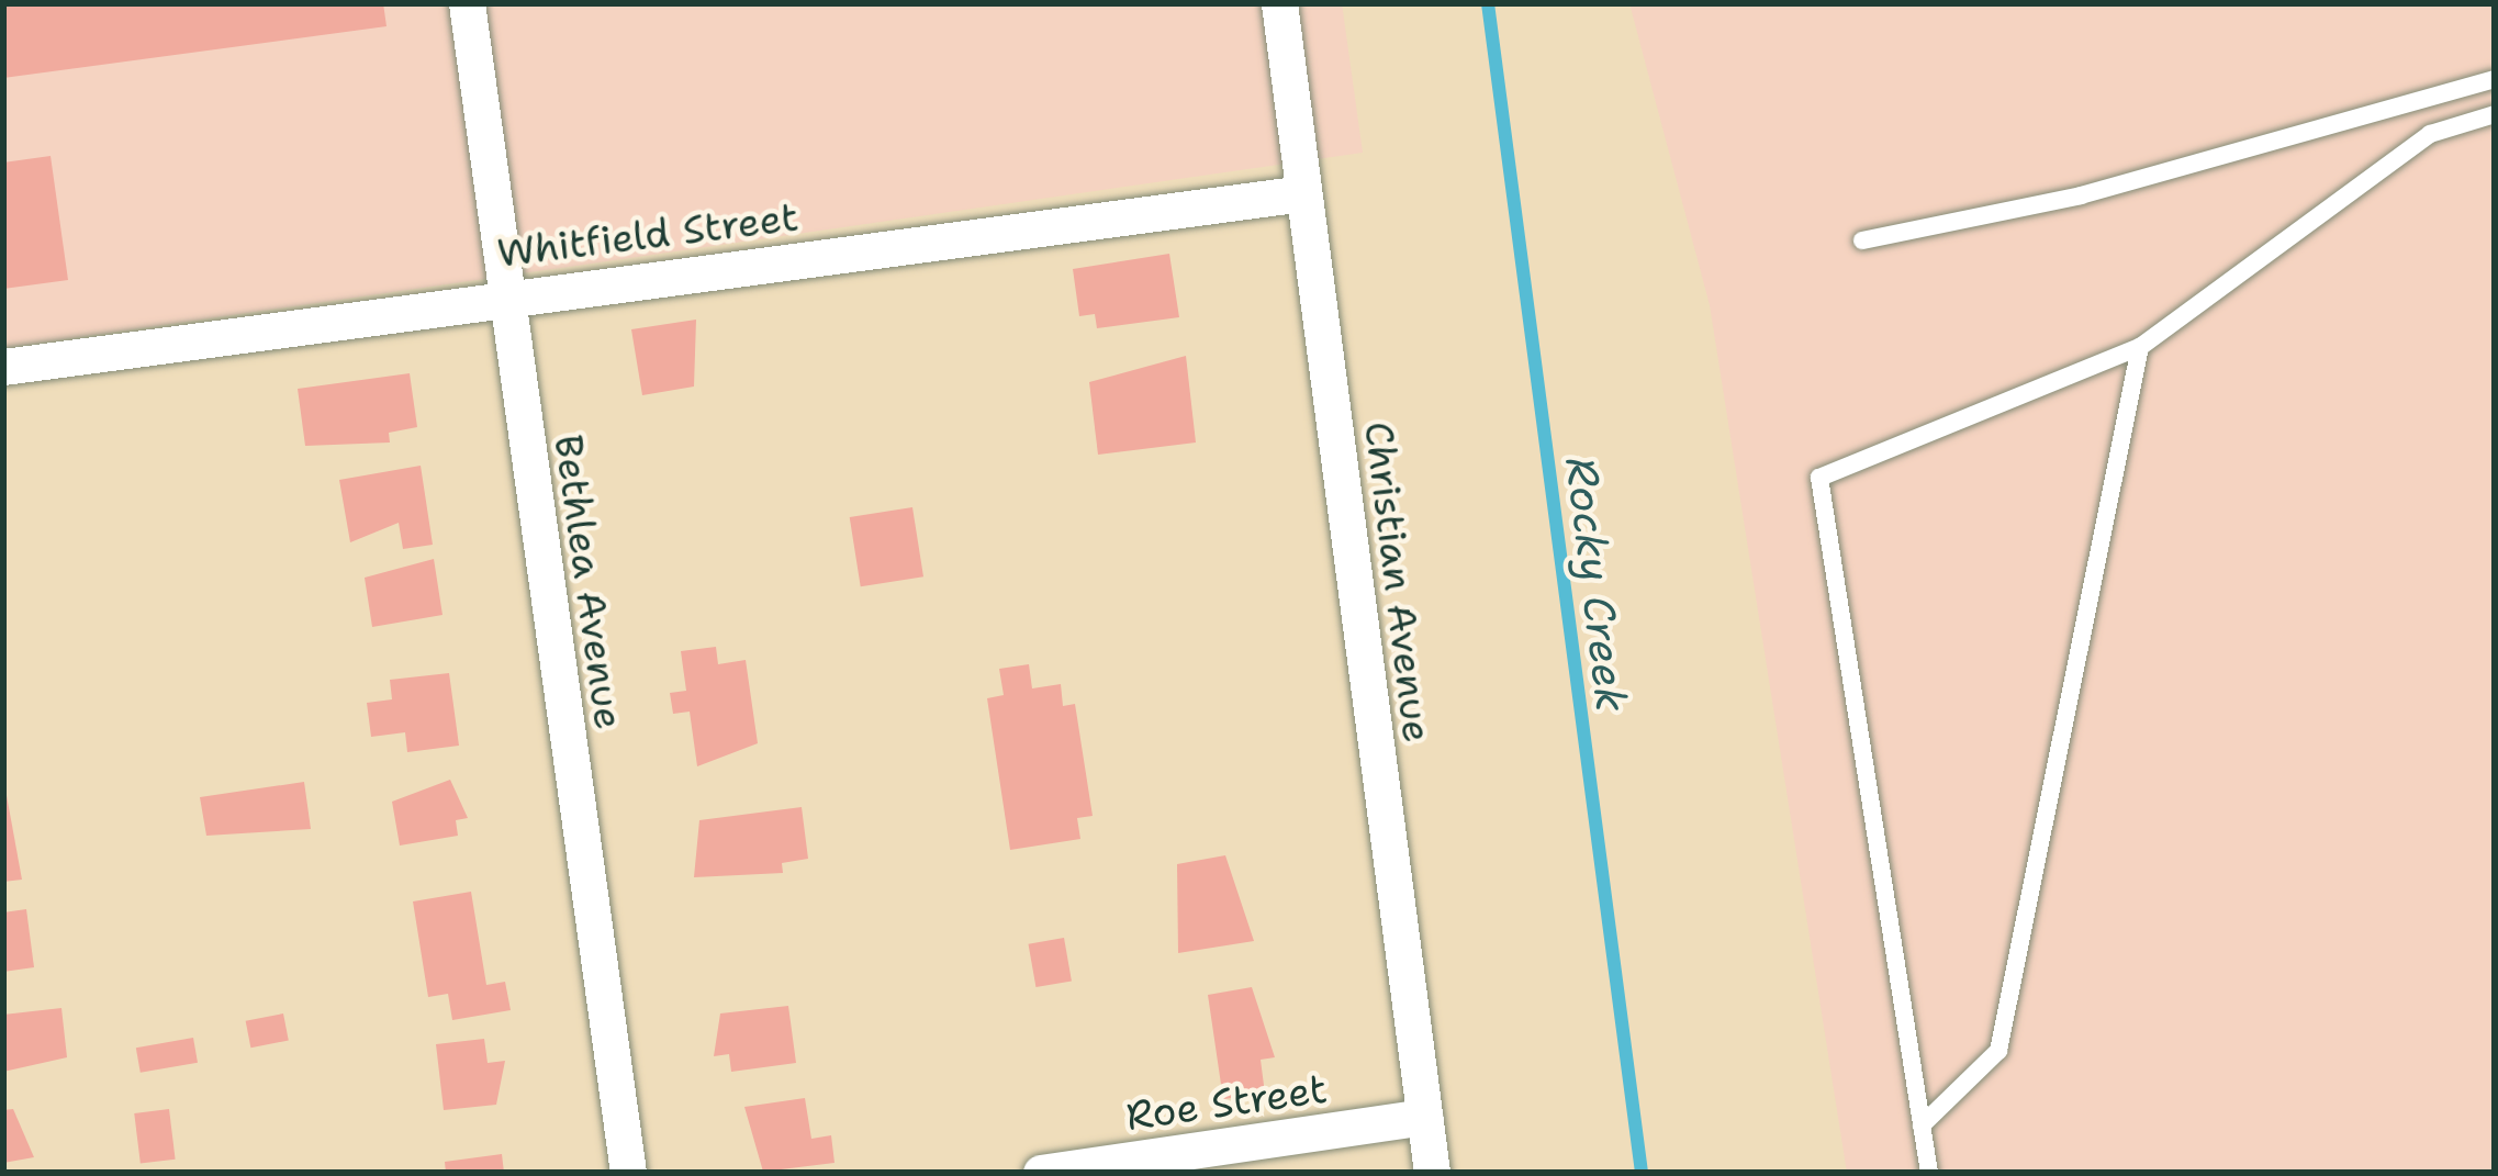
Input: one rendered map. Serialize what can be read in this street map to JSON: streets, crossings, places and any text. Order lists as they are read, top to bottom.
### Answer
{
  "streets": {
    "street": [
      "Whitfield Street",
      "Bethlea Avenue",
      "Christian Avenue",
      "Roe Street"
    ]
  },
  "crossings": [
    ["Whitfield Street", "Bethlea Avenue"],
    ["Whitfield Street", "Christian Avenue"],
    ["Christian Avenue", "Roe Street"]
  ],
  "water": ["Rocky Creek"]
}
